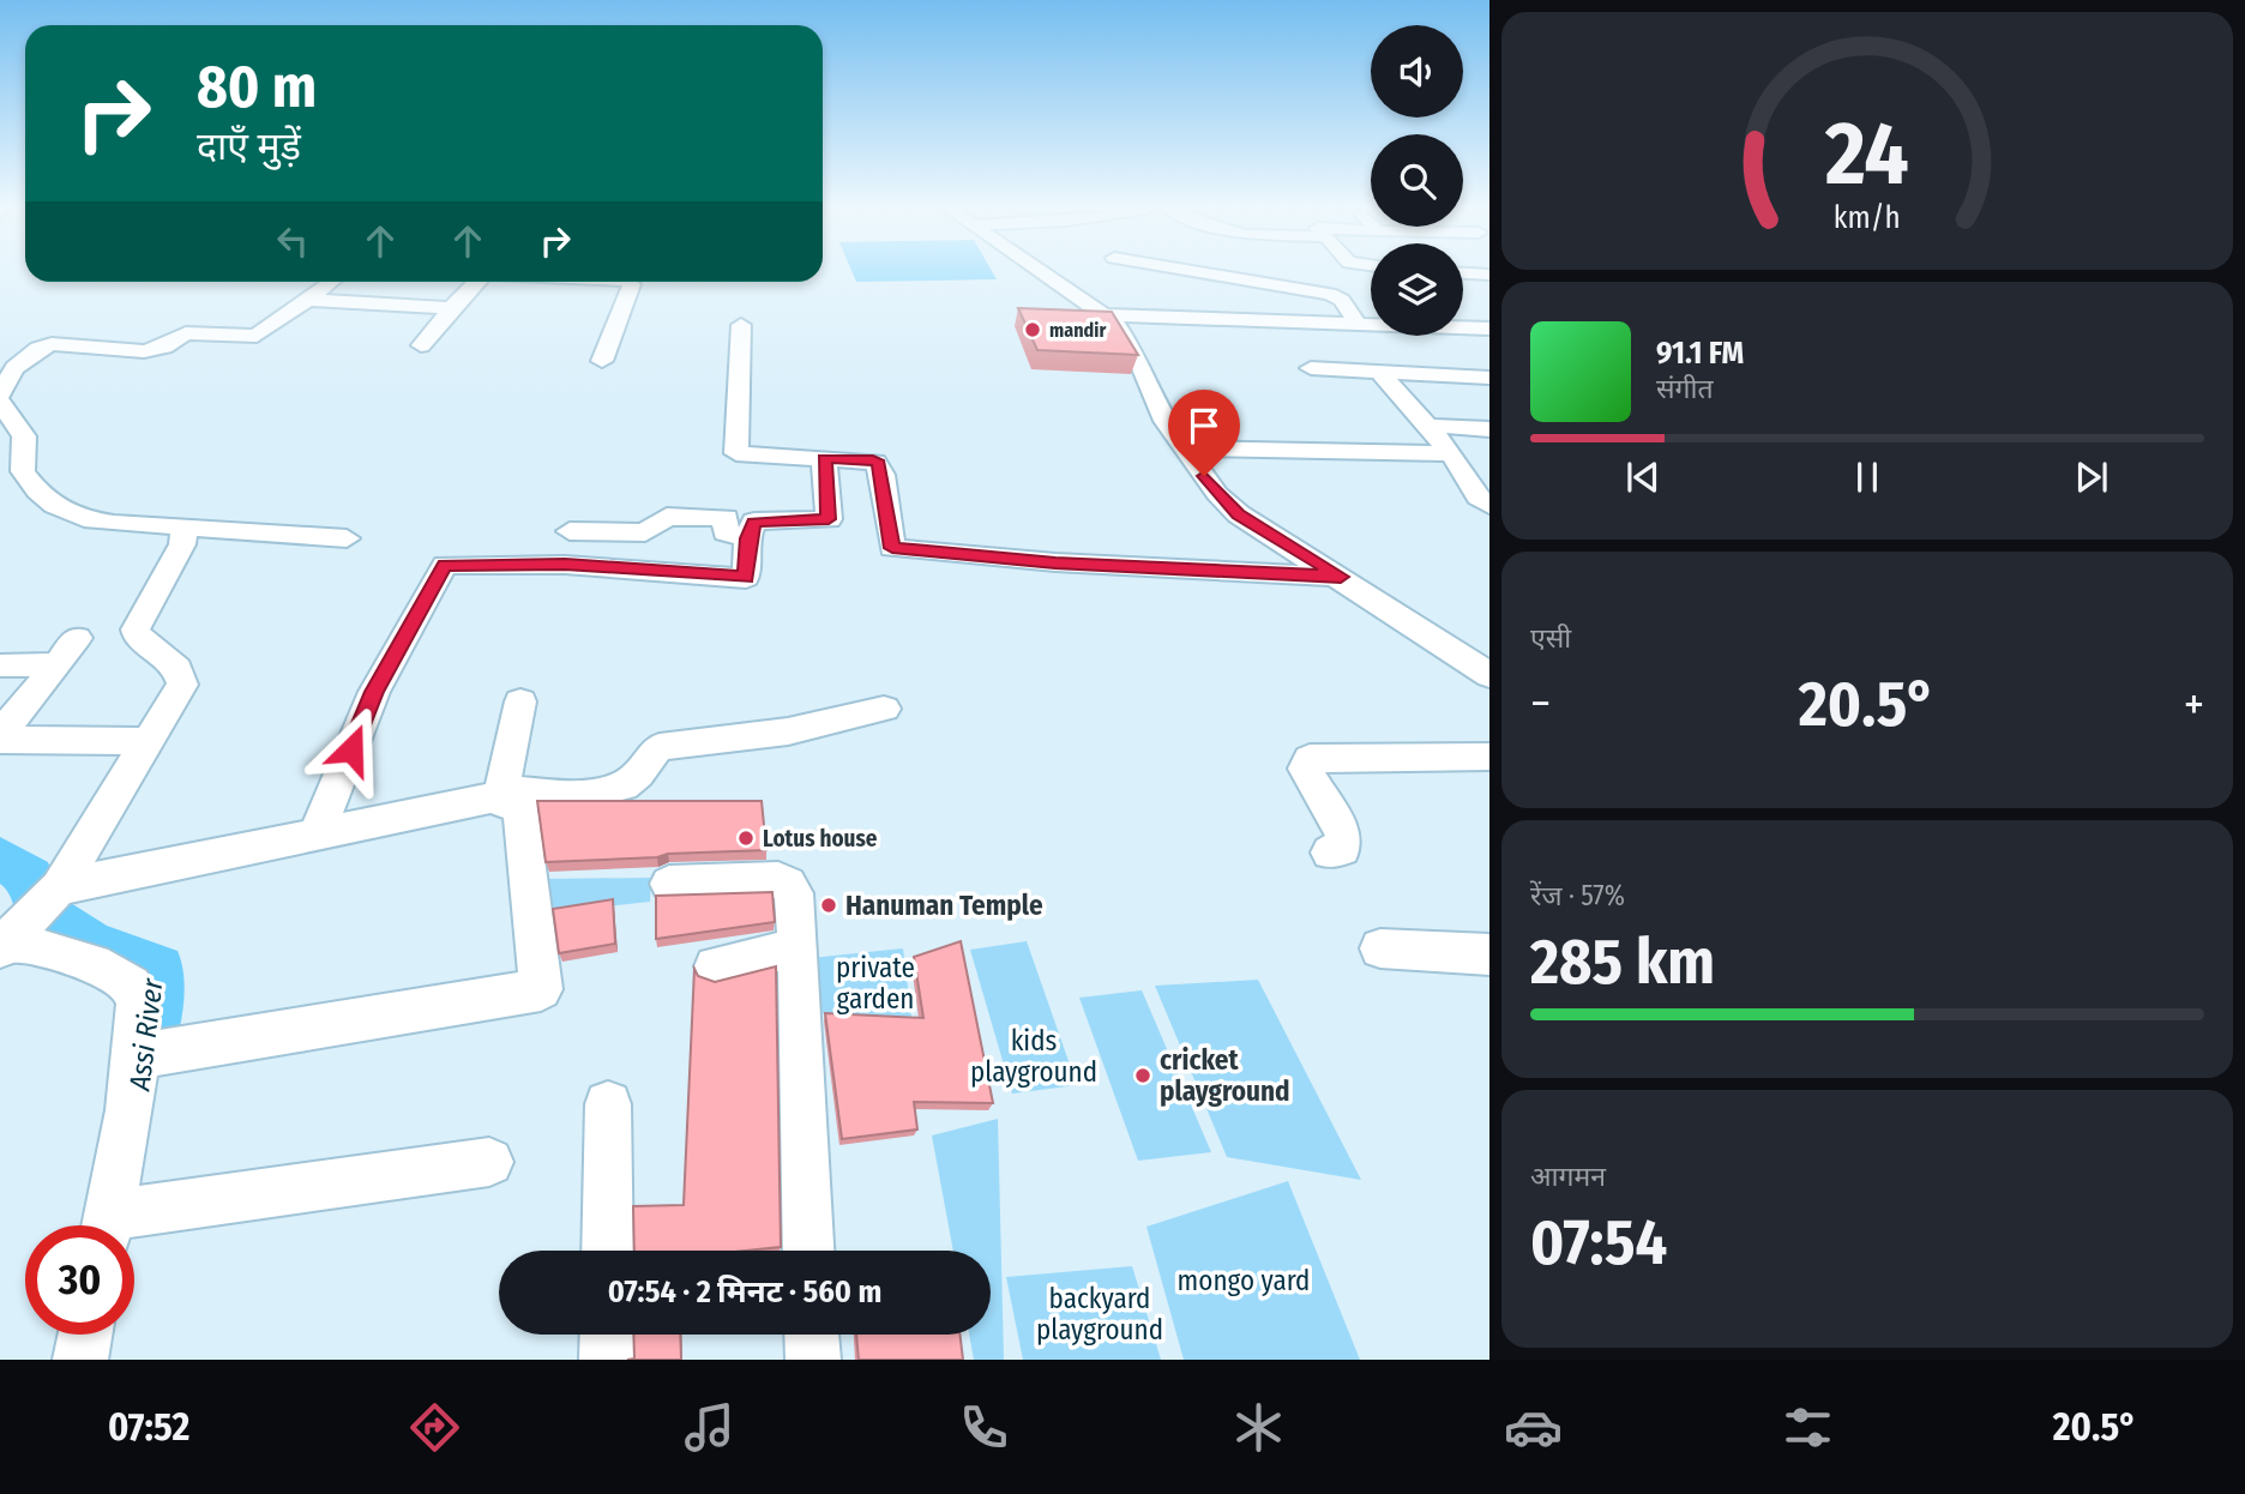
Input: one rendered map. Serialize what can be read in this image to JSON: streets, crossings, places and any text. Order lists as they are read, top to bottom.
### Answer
{
  "water": ["Assi River"],
  "parks": [
    "private garden",
    "kids playground",
    "mongo yard",
    "backyard playground"
  ],
  "places": [
    "mandir",
    "Lotus house",
    "Hanuman Temple",
    "cricket playground"
  ],
  "page": {
    "turn": ["80 m", "दाएँ मुड़ें"],
    "song": ["91.1 FM", "संगीत"],
    "tile": [
      "एसी",
      ["रेंज · 57%", "285 km"],
      ["आगमन", "07:54"]
    ],
    "heat": ["−", "20.5°", "+"],
    "limit": "30",
    "trip": "07:54 · 2 मिनट · 560 m",
    "tabs": ["07:52", "20.5°"],
    "gauge": ["24", "km/h"]
  }
}
